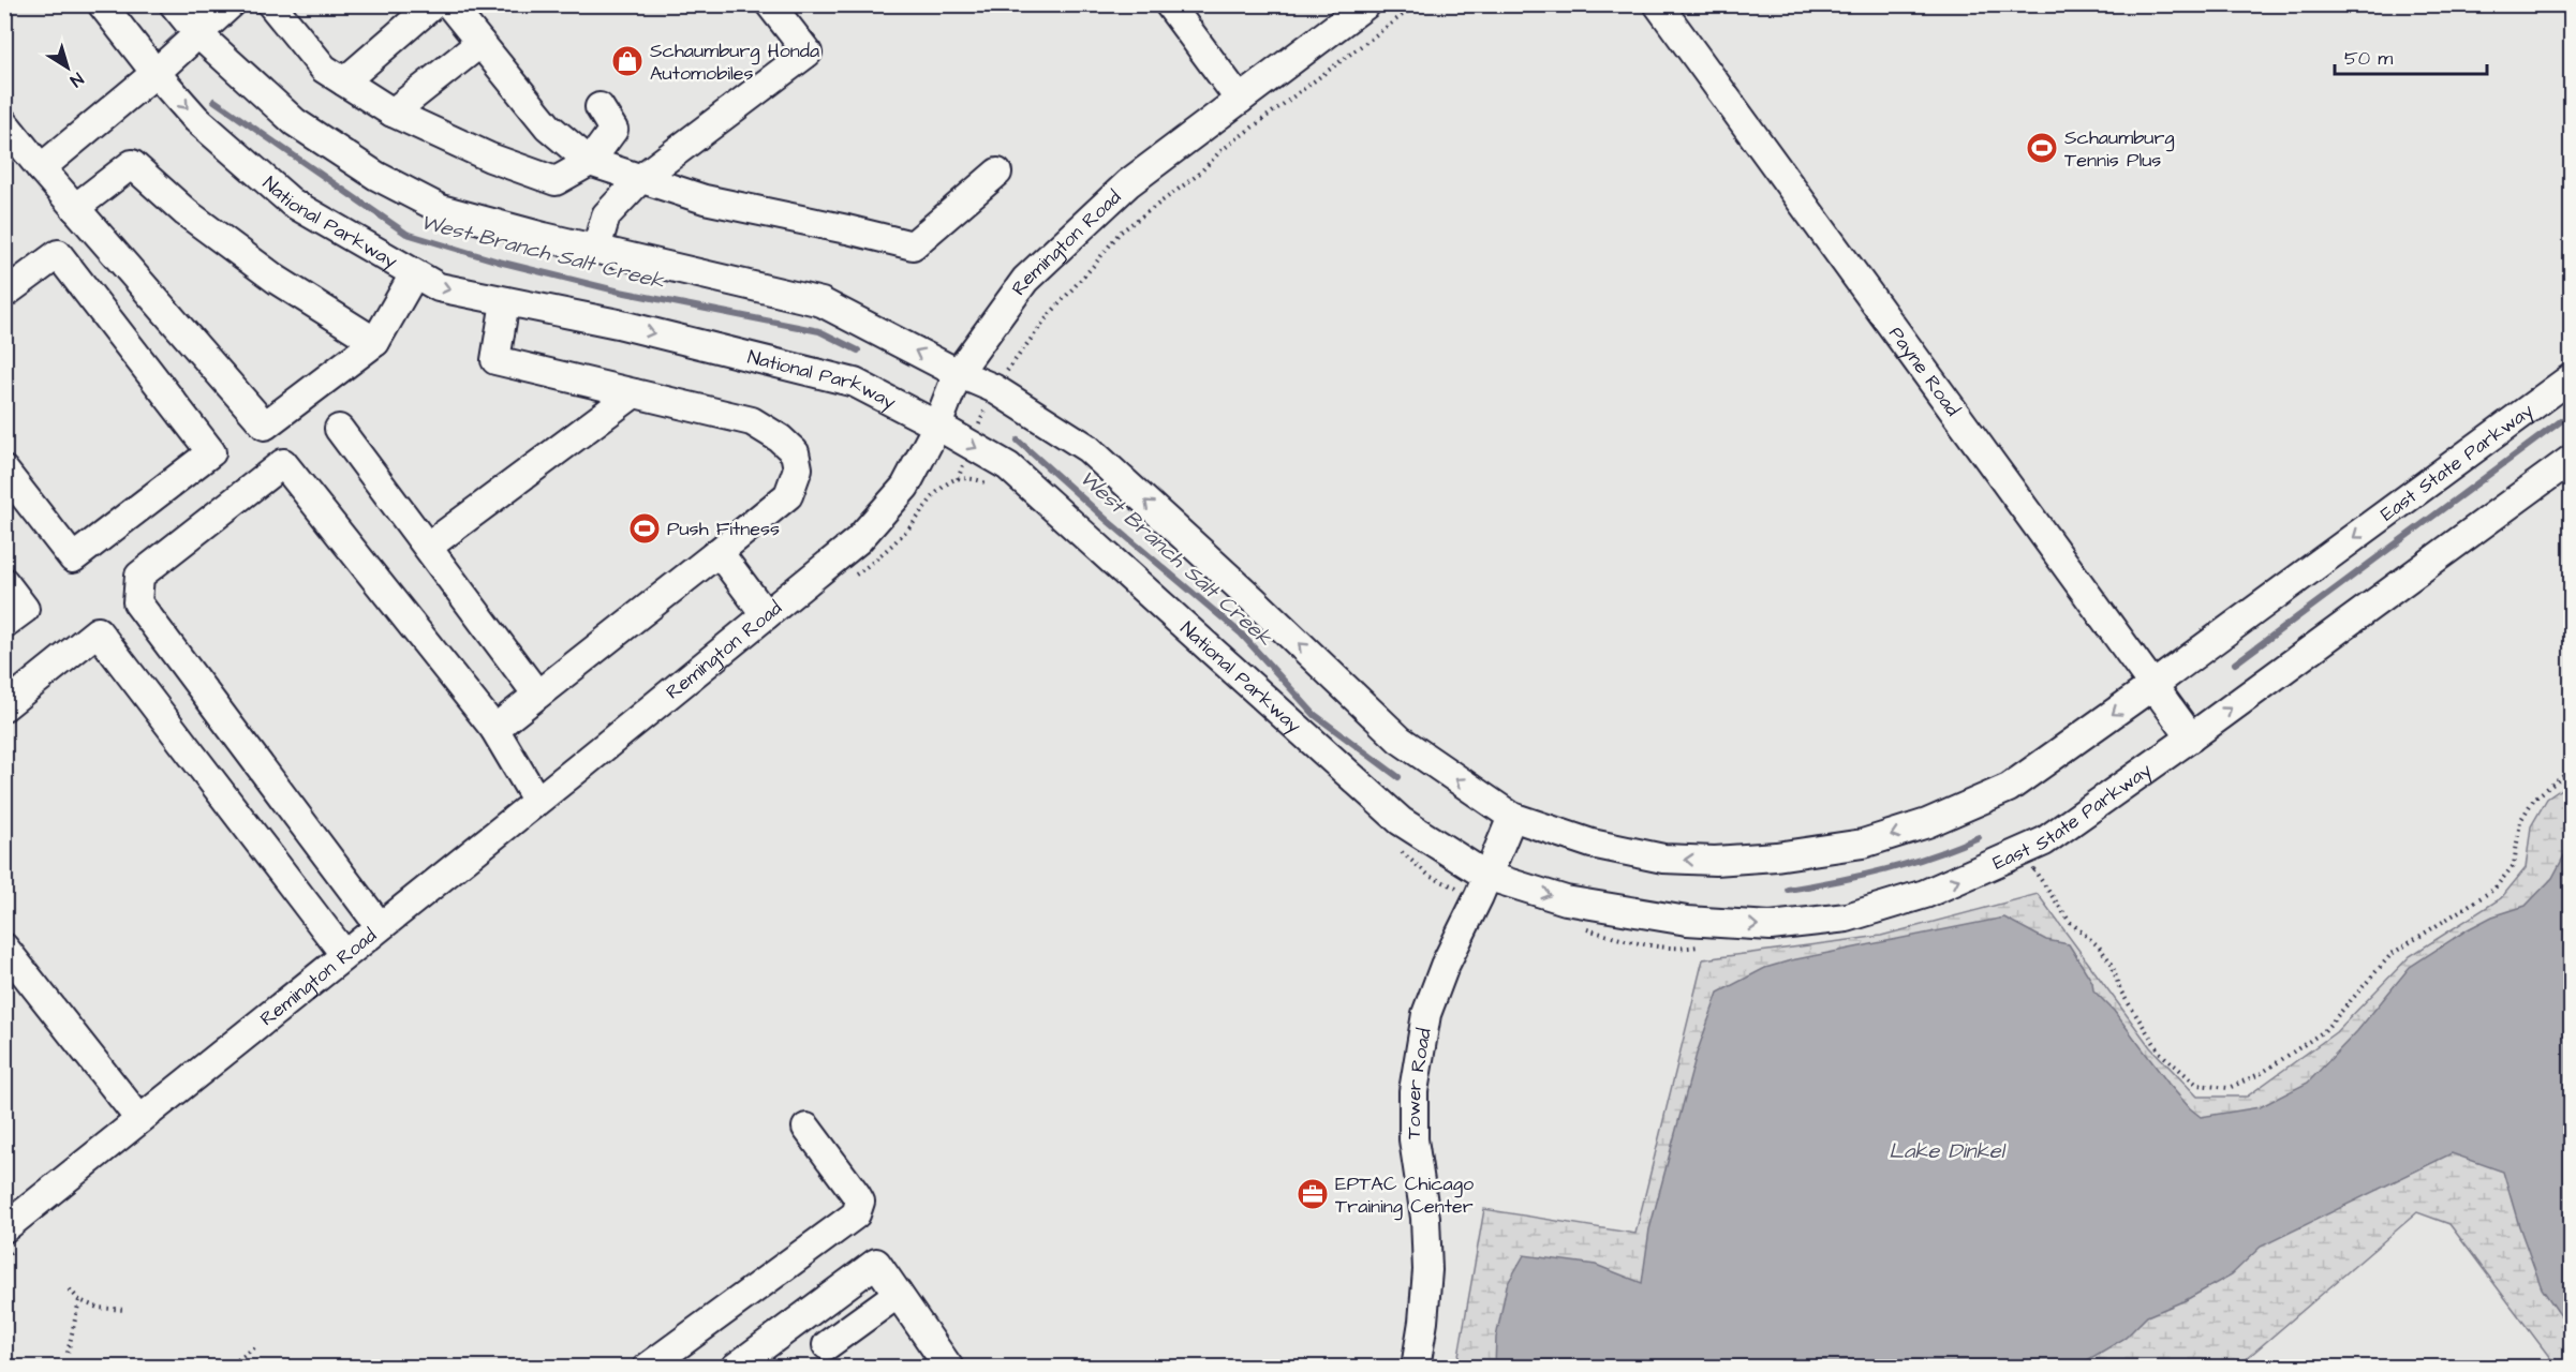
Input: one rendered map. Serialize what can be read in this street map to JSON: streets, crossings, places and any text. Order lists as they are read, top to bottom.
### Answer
{
  "streets": {
    "street": [
      "National Parkway",
      "Remington Road",
      "Payne Road",
      "East State Parkway",
      "Tower Road"
    ]
  },
  "crossings": [
    ["National Parkway", "Remington Road"],
    ["National Parkway", "East State Parkway"],
    ["National Parkway", "Tower Road"],
    ["Payne Road", "East State Parkway"],
    ["East State Parkway", "Tower Road"]
  ],
  "water": ["West Branch Salt Creek", "Lake Dinkel"],
  "places": {
    "shop": ["Schaumburg Honda Automobiles"],
    "sports": ["Schaumburg Tennis Plus", "Push Fitness"],
    "office": ["EPTAC Chicago Training Center"]
  },
  "scale_bar": "50 m",
  "north": "bottom right"
}
